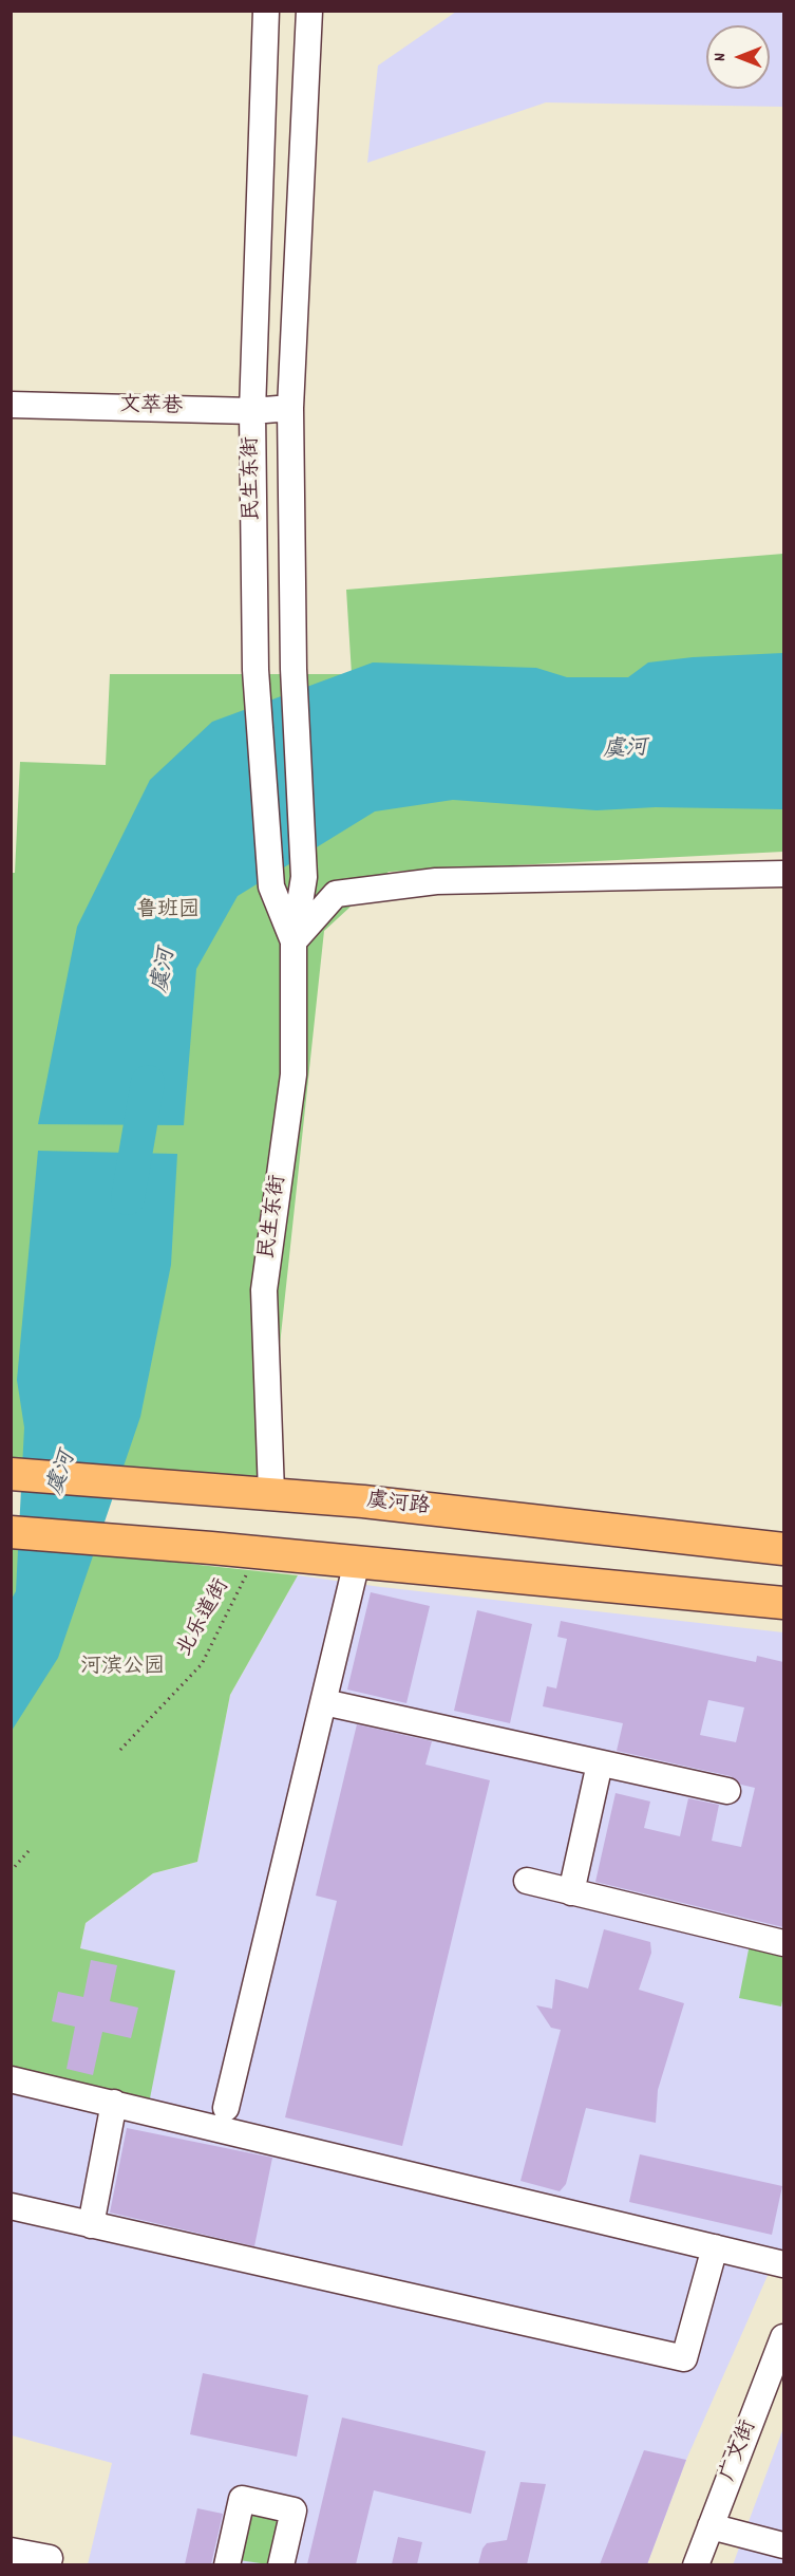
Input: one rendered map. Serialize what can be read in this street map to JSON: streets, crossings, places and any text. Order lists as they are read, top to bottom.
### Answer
{
  "streets": {
    "main road": ["虞河路"],
    "street": ["文萃巷", "民生东街", "广文街"],
    "path": ["北乐道街"]
  },
  "crossings": [
    ["文萃巷", "民生东街"],
    ["民生东街", "虞河路"]
  ],
  "water": ["虞河"],
  "parks": ["鲁班园", "河滨公园"],
  "north": "left"
}
